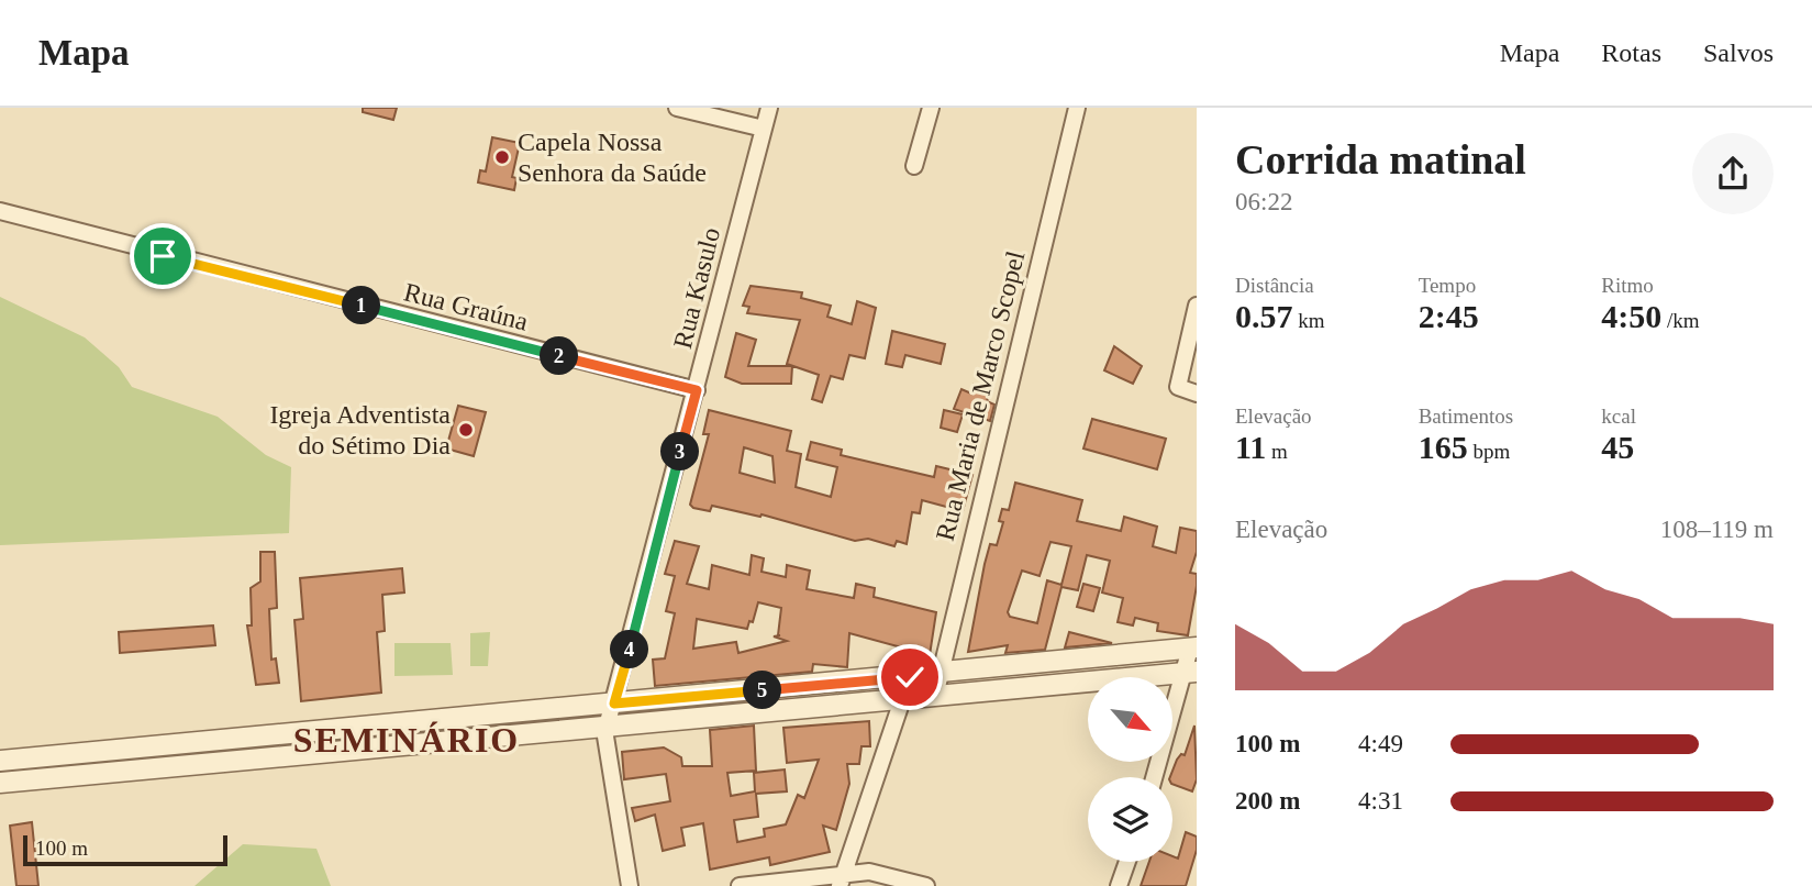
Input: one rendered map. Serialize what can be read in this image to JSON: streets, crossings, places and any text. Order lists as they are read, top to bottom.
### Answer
{
  "streets": {
    "street": ["Rua Kasulo", "Rua Graúna", "Rua Maria de Marco Scopel"]
  },
  "crossings": [
    ["Rua Kasulo", "Rua Graúna"]
  ],
  "districts": ["SEMINÁRIO"],
  "places": ["Capela Nossa Senhora da Saúde", "Igreja Adventista do Sétimo Dia"],
  "scale_bar": "100 m",
  "north": "bottom right",
  "page": {
    "header": "Mapa",
    "nav": ["Mapa", "Rotas", "Salvos"],
    "heading": ["Corrida matinal", "06:22"],
    "stats": [
      ["Distância", "0.57 km"],
      ["Tempo", "2:45"],
      ["Ritmo", "4:50 /km"],
      ["Elevação", "11 m"],
      ["Batimentos", "165 bpm"],
      ["kcal", "45"]
    ],
    "pins": [
      "1",
      "2",
      "3",
      "4",
      "5"
    ],
    "chart": ["Elevação", "108–119 m"],
    "list": [
      {
        "name": "100 m",
        "note": "4:49"
      },
      {
        "name": "200 m",
        "note": "4:31"
      }
    ],
    "scale": "100 m"
  }
}
